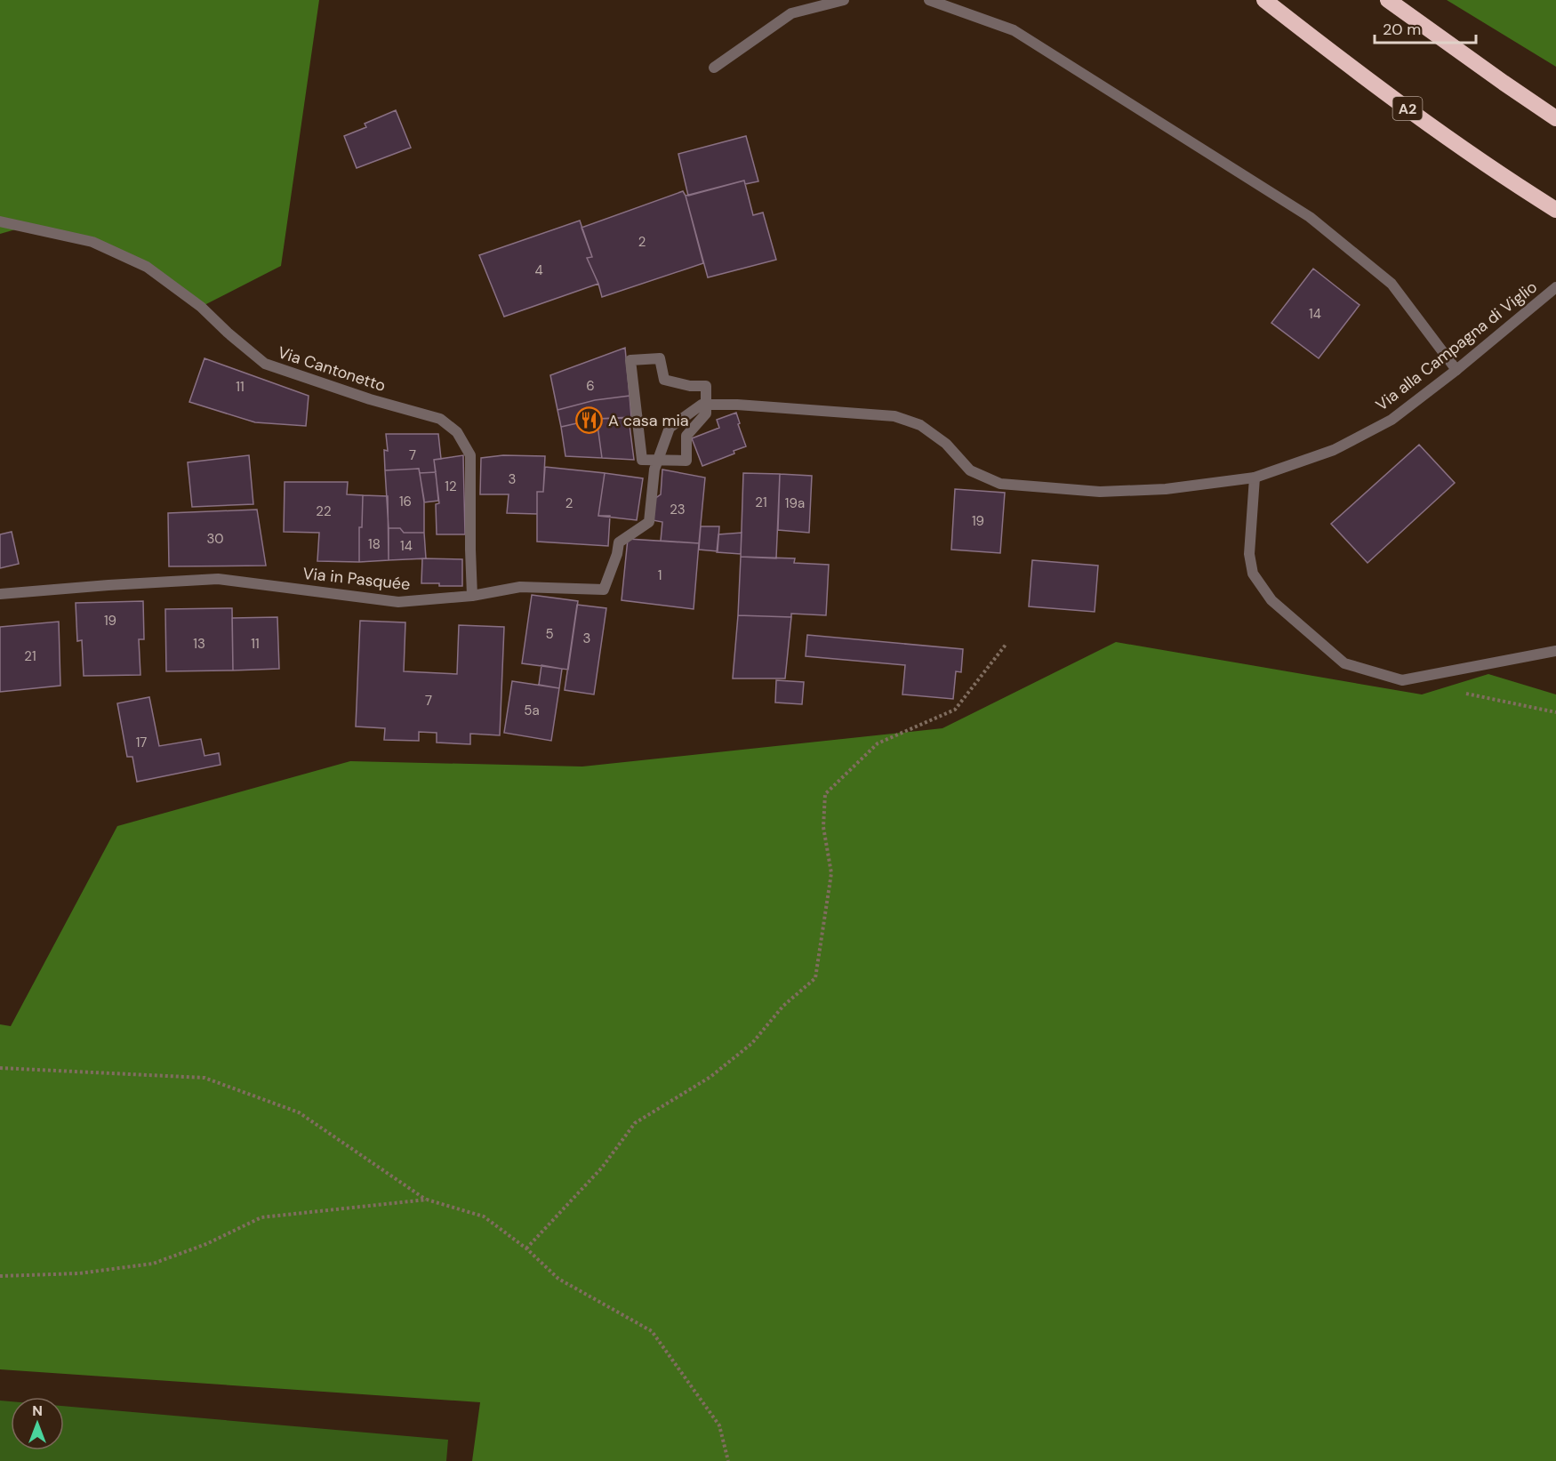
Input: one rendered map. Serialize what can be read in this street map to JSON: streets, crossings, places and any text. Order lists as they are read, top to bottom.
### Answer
{
  "streets": {
    "highway": ["A2"],
    "street": ["Via alla Campagna di Viglio", "Via Cantonetto", "Via in Pasquée"]
  },
  "crossings": [
    ["Via Cantonetto", "Via in Pasquée"]
  ],
  "places": {
    "restaurant": ["A casa mia"]
  },
  "house_numbers": [
    "2",
    "4",
    "14",
    "6",
    "11",
    "7",
    "3",
    "12",
    "16",
    "21",
    "2",
    "19a",
    "23",
    "22",
    "19",
    "30",
    "18",
    "14",
    "1",
    "19",
    "5",
    "3",
    "13",
    "11",
    "21",
    "7",
    "5a",
    "17"
  ],
  "scale_bar": "20 m",
  "north": "top"
}
